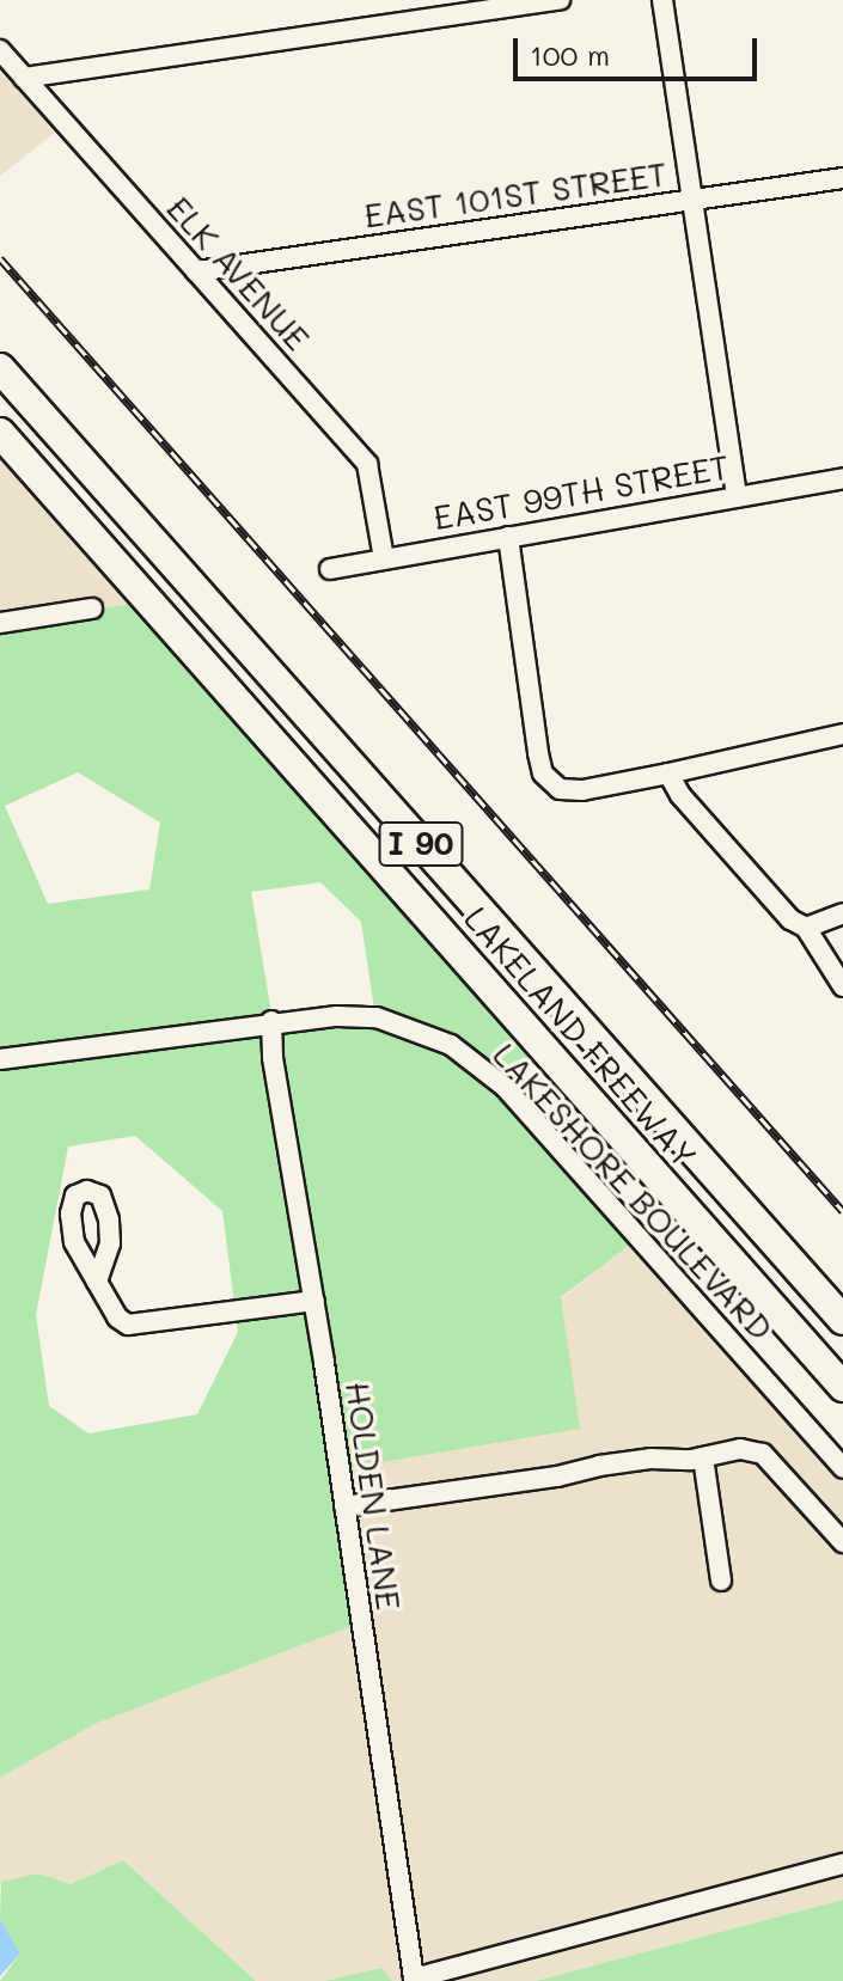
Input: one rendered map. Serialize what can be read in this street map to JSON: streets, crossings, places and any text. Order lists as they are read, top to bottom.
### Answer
{
  "streets": {
    "highway": ["I 90", "LAKELAND FREEWAY"],
    "street": [
      "EAST 101ST STREET",
      "ELK AVENUE",
      "EAST 99TH STREET",
      "LAKESHORE BOULEVARD",
      "HOLDEN LANE"
    ]
  },
  "crossings": [
    ["EAST 101ST STREET", "ELK AVENUE"],
    ["ELK AVENUE", "EAST 99TH STREET"],
    ["LAKESHORE BOULEVARD", "HOLDEN LANE"]
  ],
  "scale_bar": "100 m"
}
